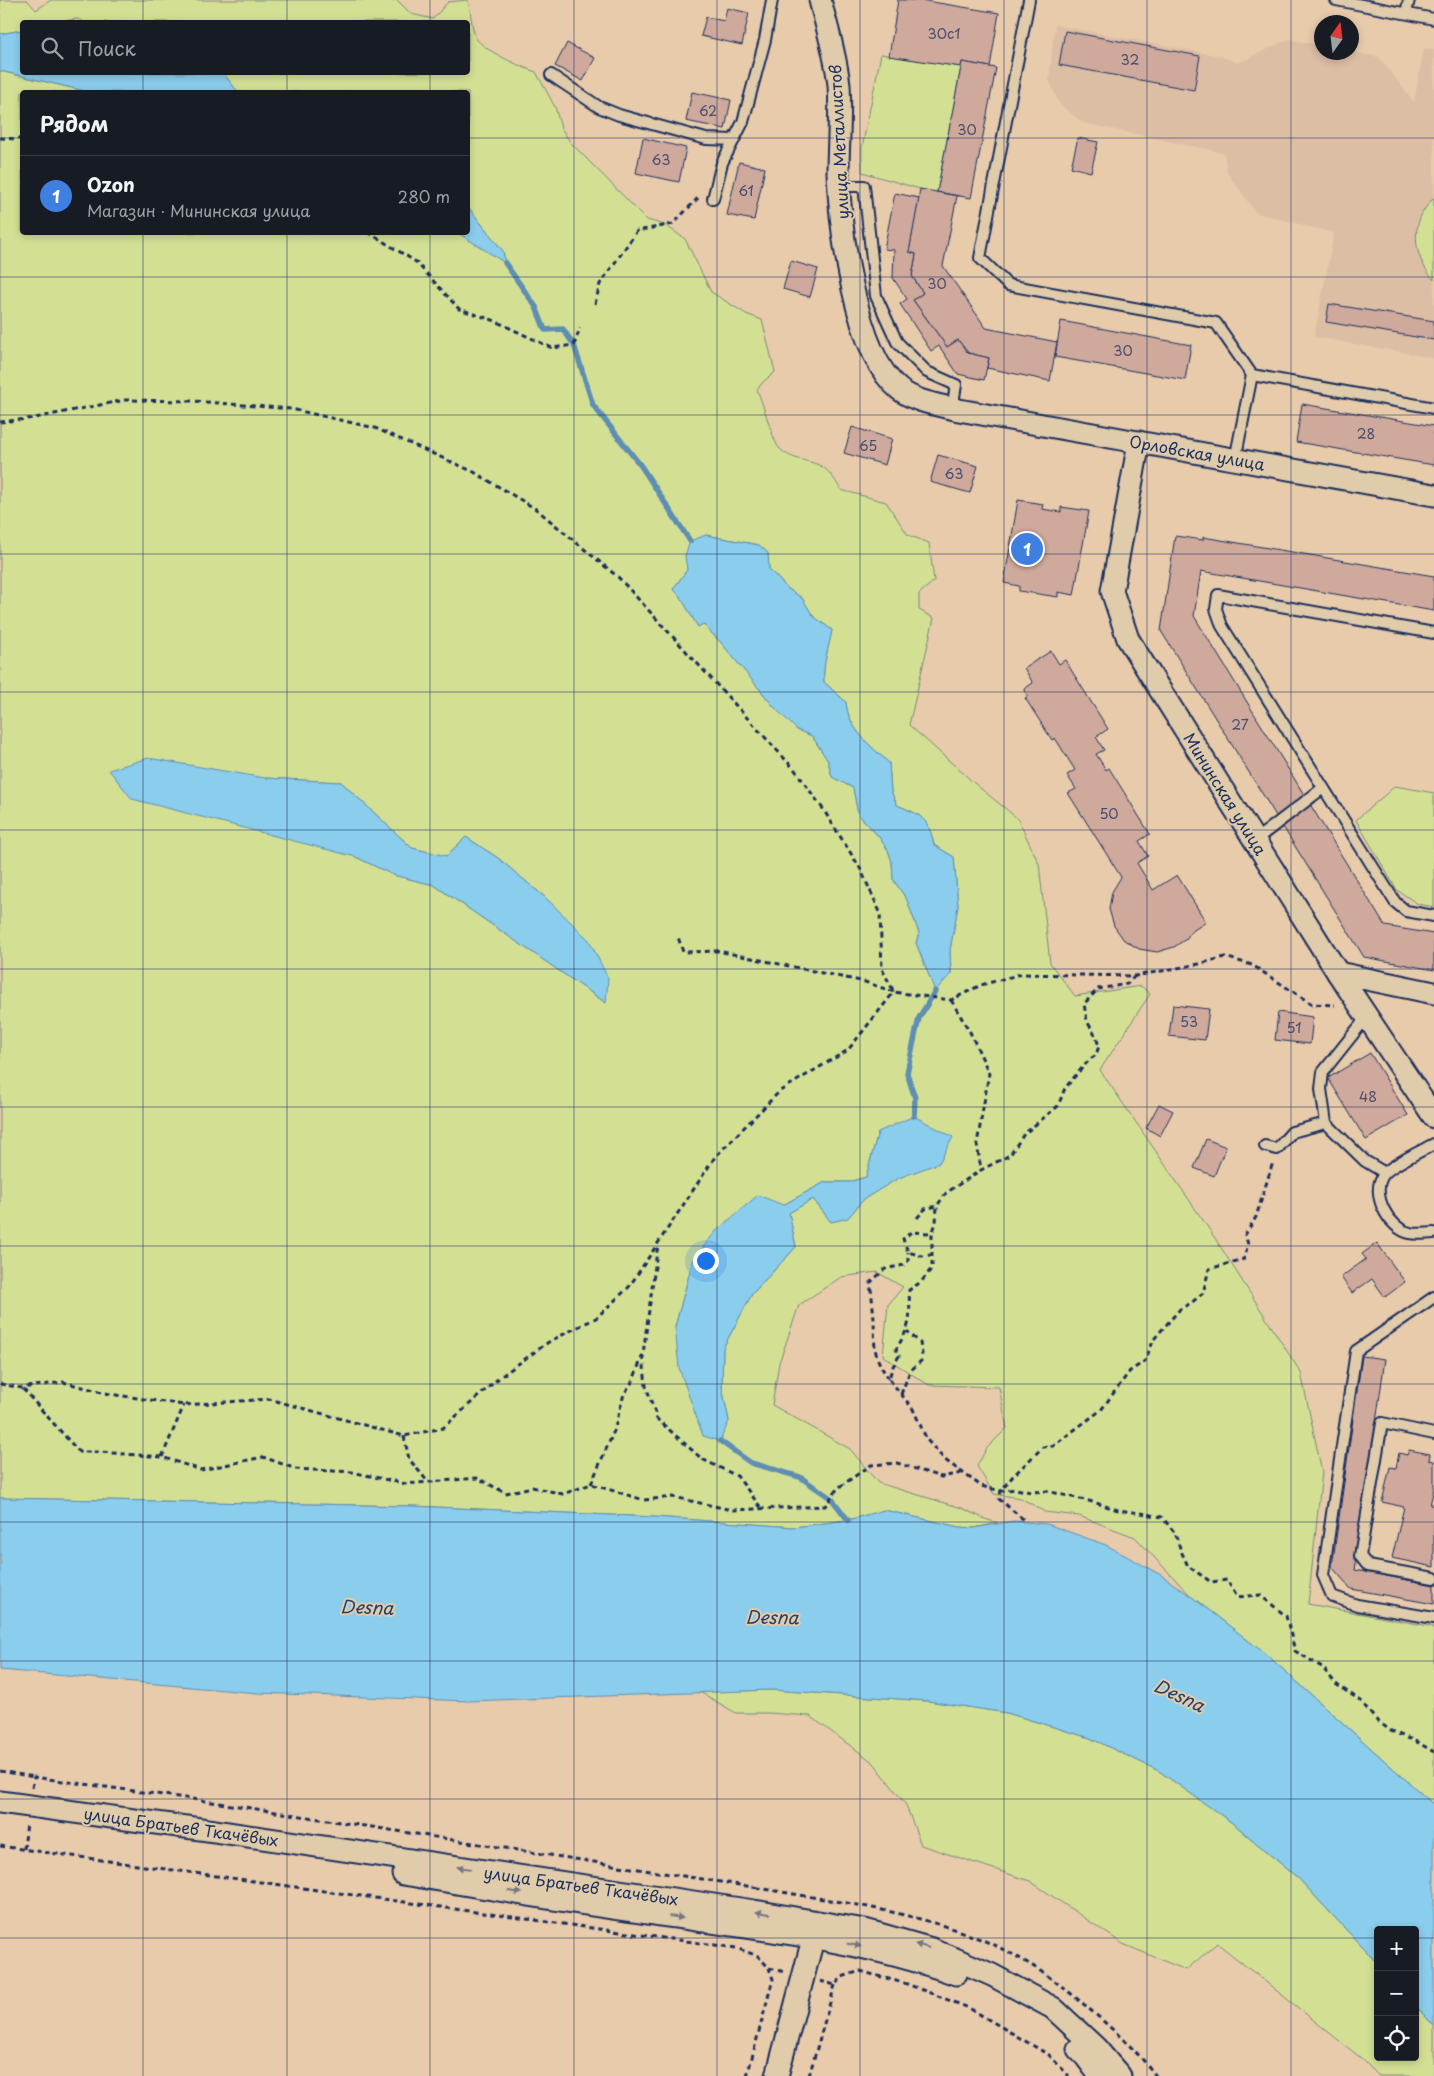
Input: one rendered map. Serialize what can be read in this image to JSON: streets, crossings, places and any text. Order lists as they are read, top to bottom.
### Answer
{
  "streets": {
    "street": [
      "улица Металлистов",
      "Орловская улица",
      "Мининская улица",
      "улица Братьев Ткачёвых"
    ]
  },
  "crossings": [
    ["улица Металлистов", "Орловская улица"],
    ["Орловская улица", "Мининская улица"]
  ],
  "water": ["Desna"],
  "house_numbers": [
    "30с1",
    "32",
    "62",
    "30",
    "63",
    "61",
    "30",
    "30",
    "28",
    "65",
    "63",
    "27",
    "50",
    "53",
    "51",
    "48"
  ],
  "north": "top",
  "page": {
    "search": "Поиск",
    "heading": "Рядом",
    "list": [
      {
        "mark": "1",
        "name": "Ozon",
        "note": "Магазин · Мининская улица",
        "value": "280 m"
      }
    ],
    "pins": "1",
    "map_buttons": ["+", "−"]
  }
}
